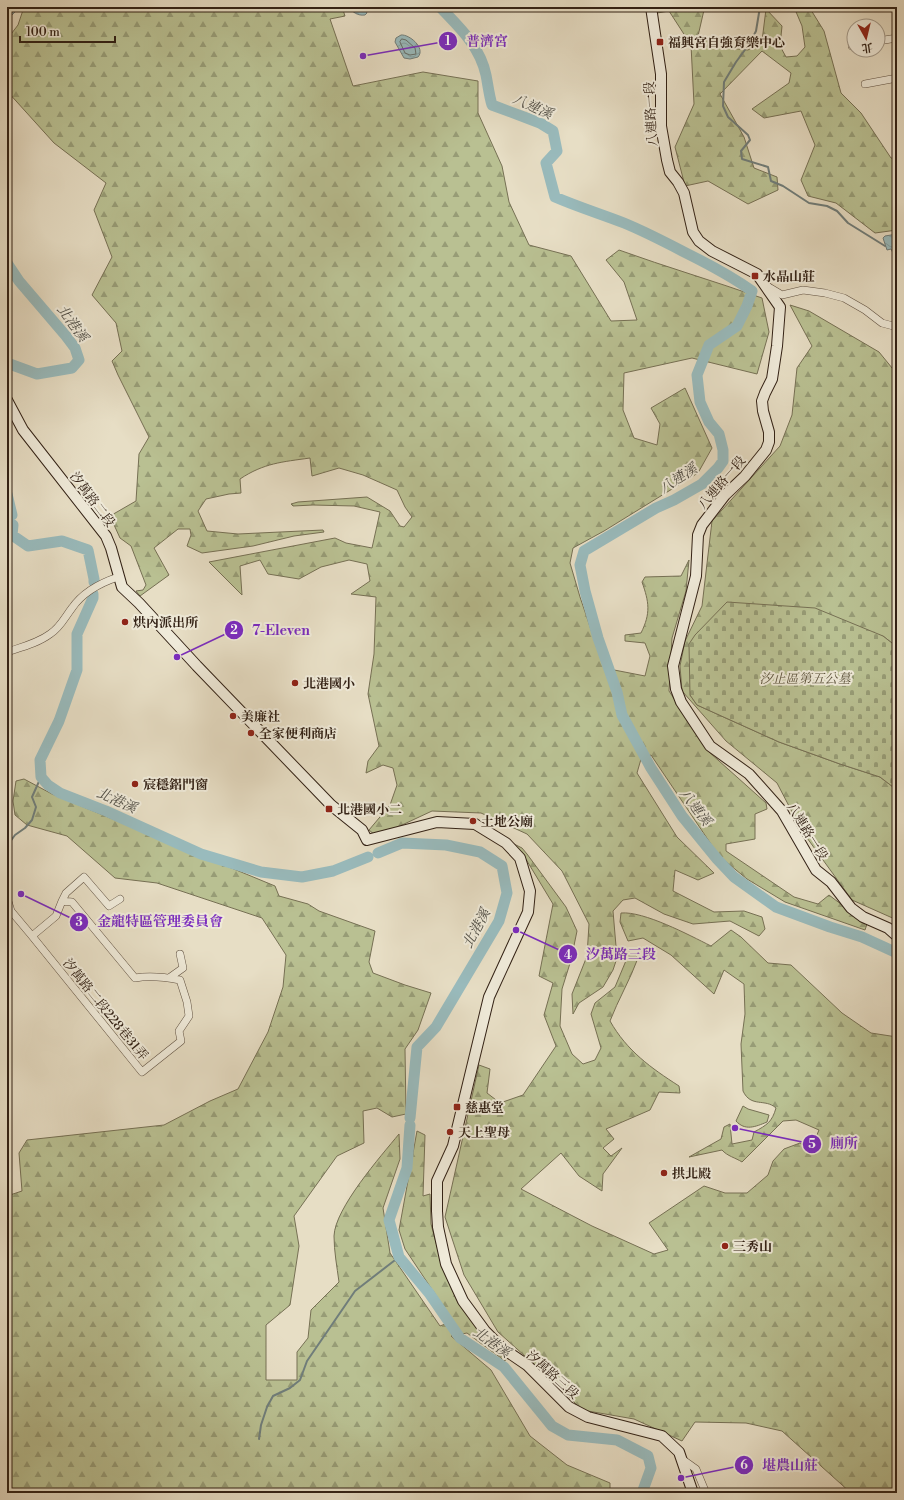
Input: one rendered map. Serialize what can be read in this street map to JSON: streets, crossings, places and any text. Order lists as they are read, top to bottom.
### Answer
{
  "streets": {
    "street": [
      "八連路一段",
      "汐萬路二段",
      "汐萬路二段228巷31弄",
      "汐萬路三段"
    ]
  },
  "crossings": [
    ["汐萬路二段", "汐萬路三段"]
  ],
  "water": ["八連溪", "北港溪"],
  "parks": ["汐止區第五公墓"],
  "places": {
    "transit": [
      "福興宮自強育樂中心",
      "水晶山莊",
      "北港國小二",
      "慈惠堂"
    ],
    "other": [
      "普濟宮",
      "烘內派出所",
      "7-Eleven",
      "北港國小",
      "美廉社",
      "全家便利商店",
      "宸穩鋁門窗",
      "土地公廟",
      "金龍特區管理委員會",
      "汐萬路三段",
      "廁所",
      "天上聖母",
      "拱北殿",
      "三秀山",
      "堪農山莊"
    ]
  },
  "scale_bar": "100 m",
  "north": "bottom"
}
